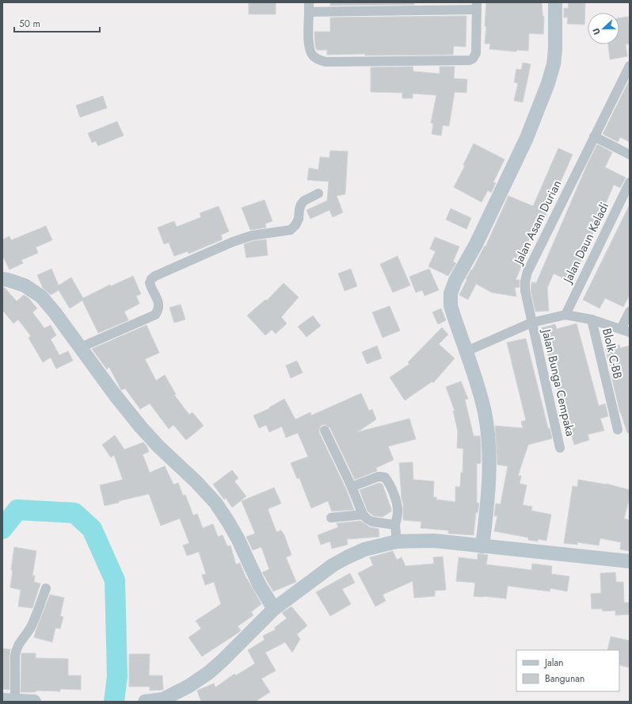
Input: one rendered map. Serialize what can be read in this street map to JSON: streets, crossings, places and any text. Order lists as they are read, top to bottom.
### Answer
{
  "streets": {
    "street": [
      "Jalan Asam Durian",
      "Jalan Daun Keladi",
      "Blolk C-BB",
      "Jalan Bunga Cempaka"
    ]
  },
  "crossings": [
    ["Jalan Asam Durian", "Jalan Bunga Cempaka"]
  ],
  "legend": ["Jalan", "Bangunan"],
  "scale_bar": "50 m",
  "north": "left"
}
